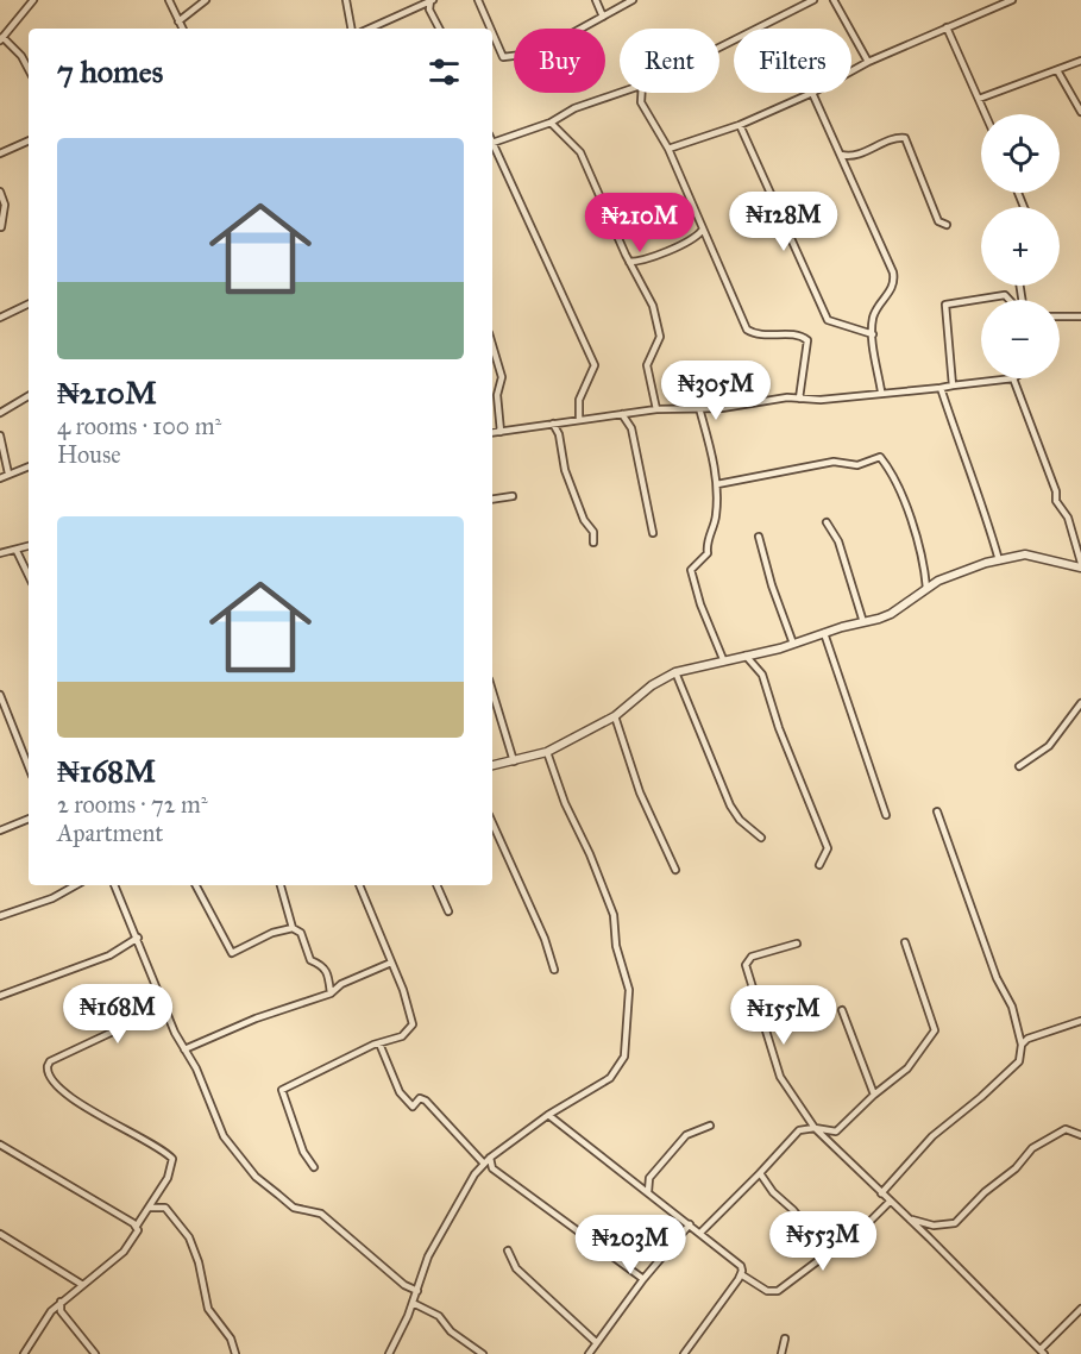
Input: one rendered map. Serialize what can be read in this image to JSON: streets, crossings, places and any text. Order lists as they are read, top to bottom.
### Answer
{
  "page": {
    "chip": ["Buy", "Rent", "Filters"],
    "heading": "7 homes",
    "map_buttons": ["+", "−"],
    "list": [
      {
        "name": "₦210M",
        "note": "4 rooms · 100 m² · House"
      },
      {
        "name": "₦168M",
        "note": "2 rooms · 72 m² · Apartment"
      }
    ],
    "price": [
      "₦128M",
      "₦210M",
      "₦305M",
      "₦168M",
      "₦155M",
      "₦553M",
      "₦203M"
    ]
  }
}
